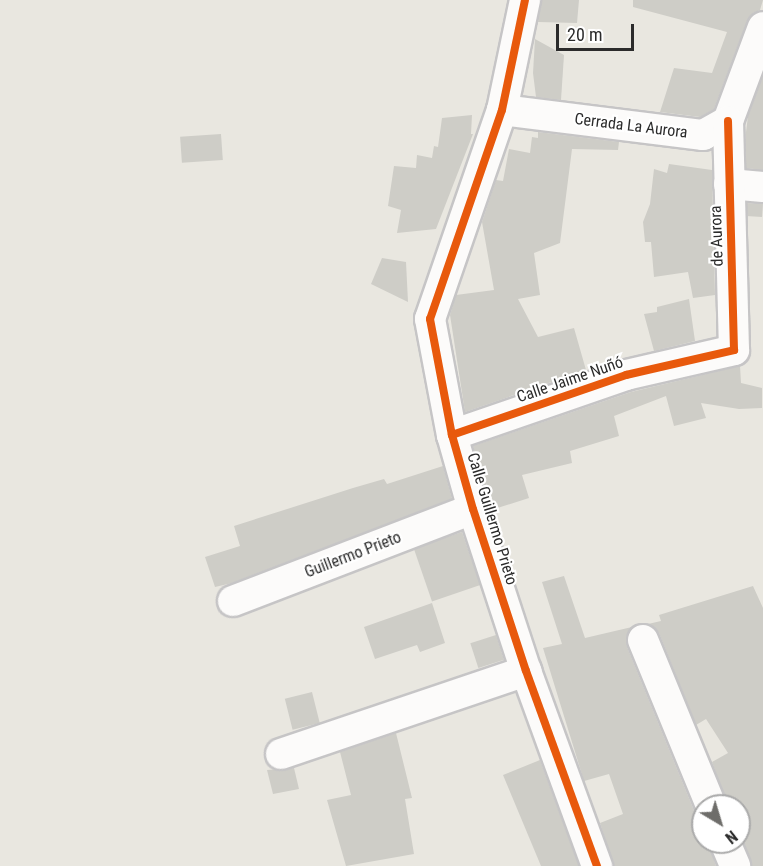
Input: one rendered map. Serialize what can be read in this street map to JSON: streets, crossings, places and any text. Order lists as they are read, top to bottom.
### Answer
{
  "streets": {
    "street": [
      "Cerrada La Aurora",
      "de Aurora",
      "Calle Jaime Nuñó",
      "Calle Guillermo Prieto",
      "Guillermo Prieto"
    ]
  },
  "crossings": [
    ["Cerrada La Aurora", "de Aurora"],
    ["Cerrada La Aurora", "Calle Guillermo Prieto"],
    ["de Aurora", "Calle Jaime Nuñó"],
    ["Calle Jaime Nuñó", "Calle Guillermo Prieto"],
    ["Calle Guillermo Prieto", "Guillermo Prieto"]
  ],
  "scale_bar": "20 m",
  "north": "bottom right"
}
